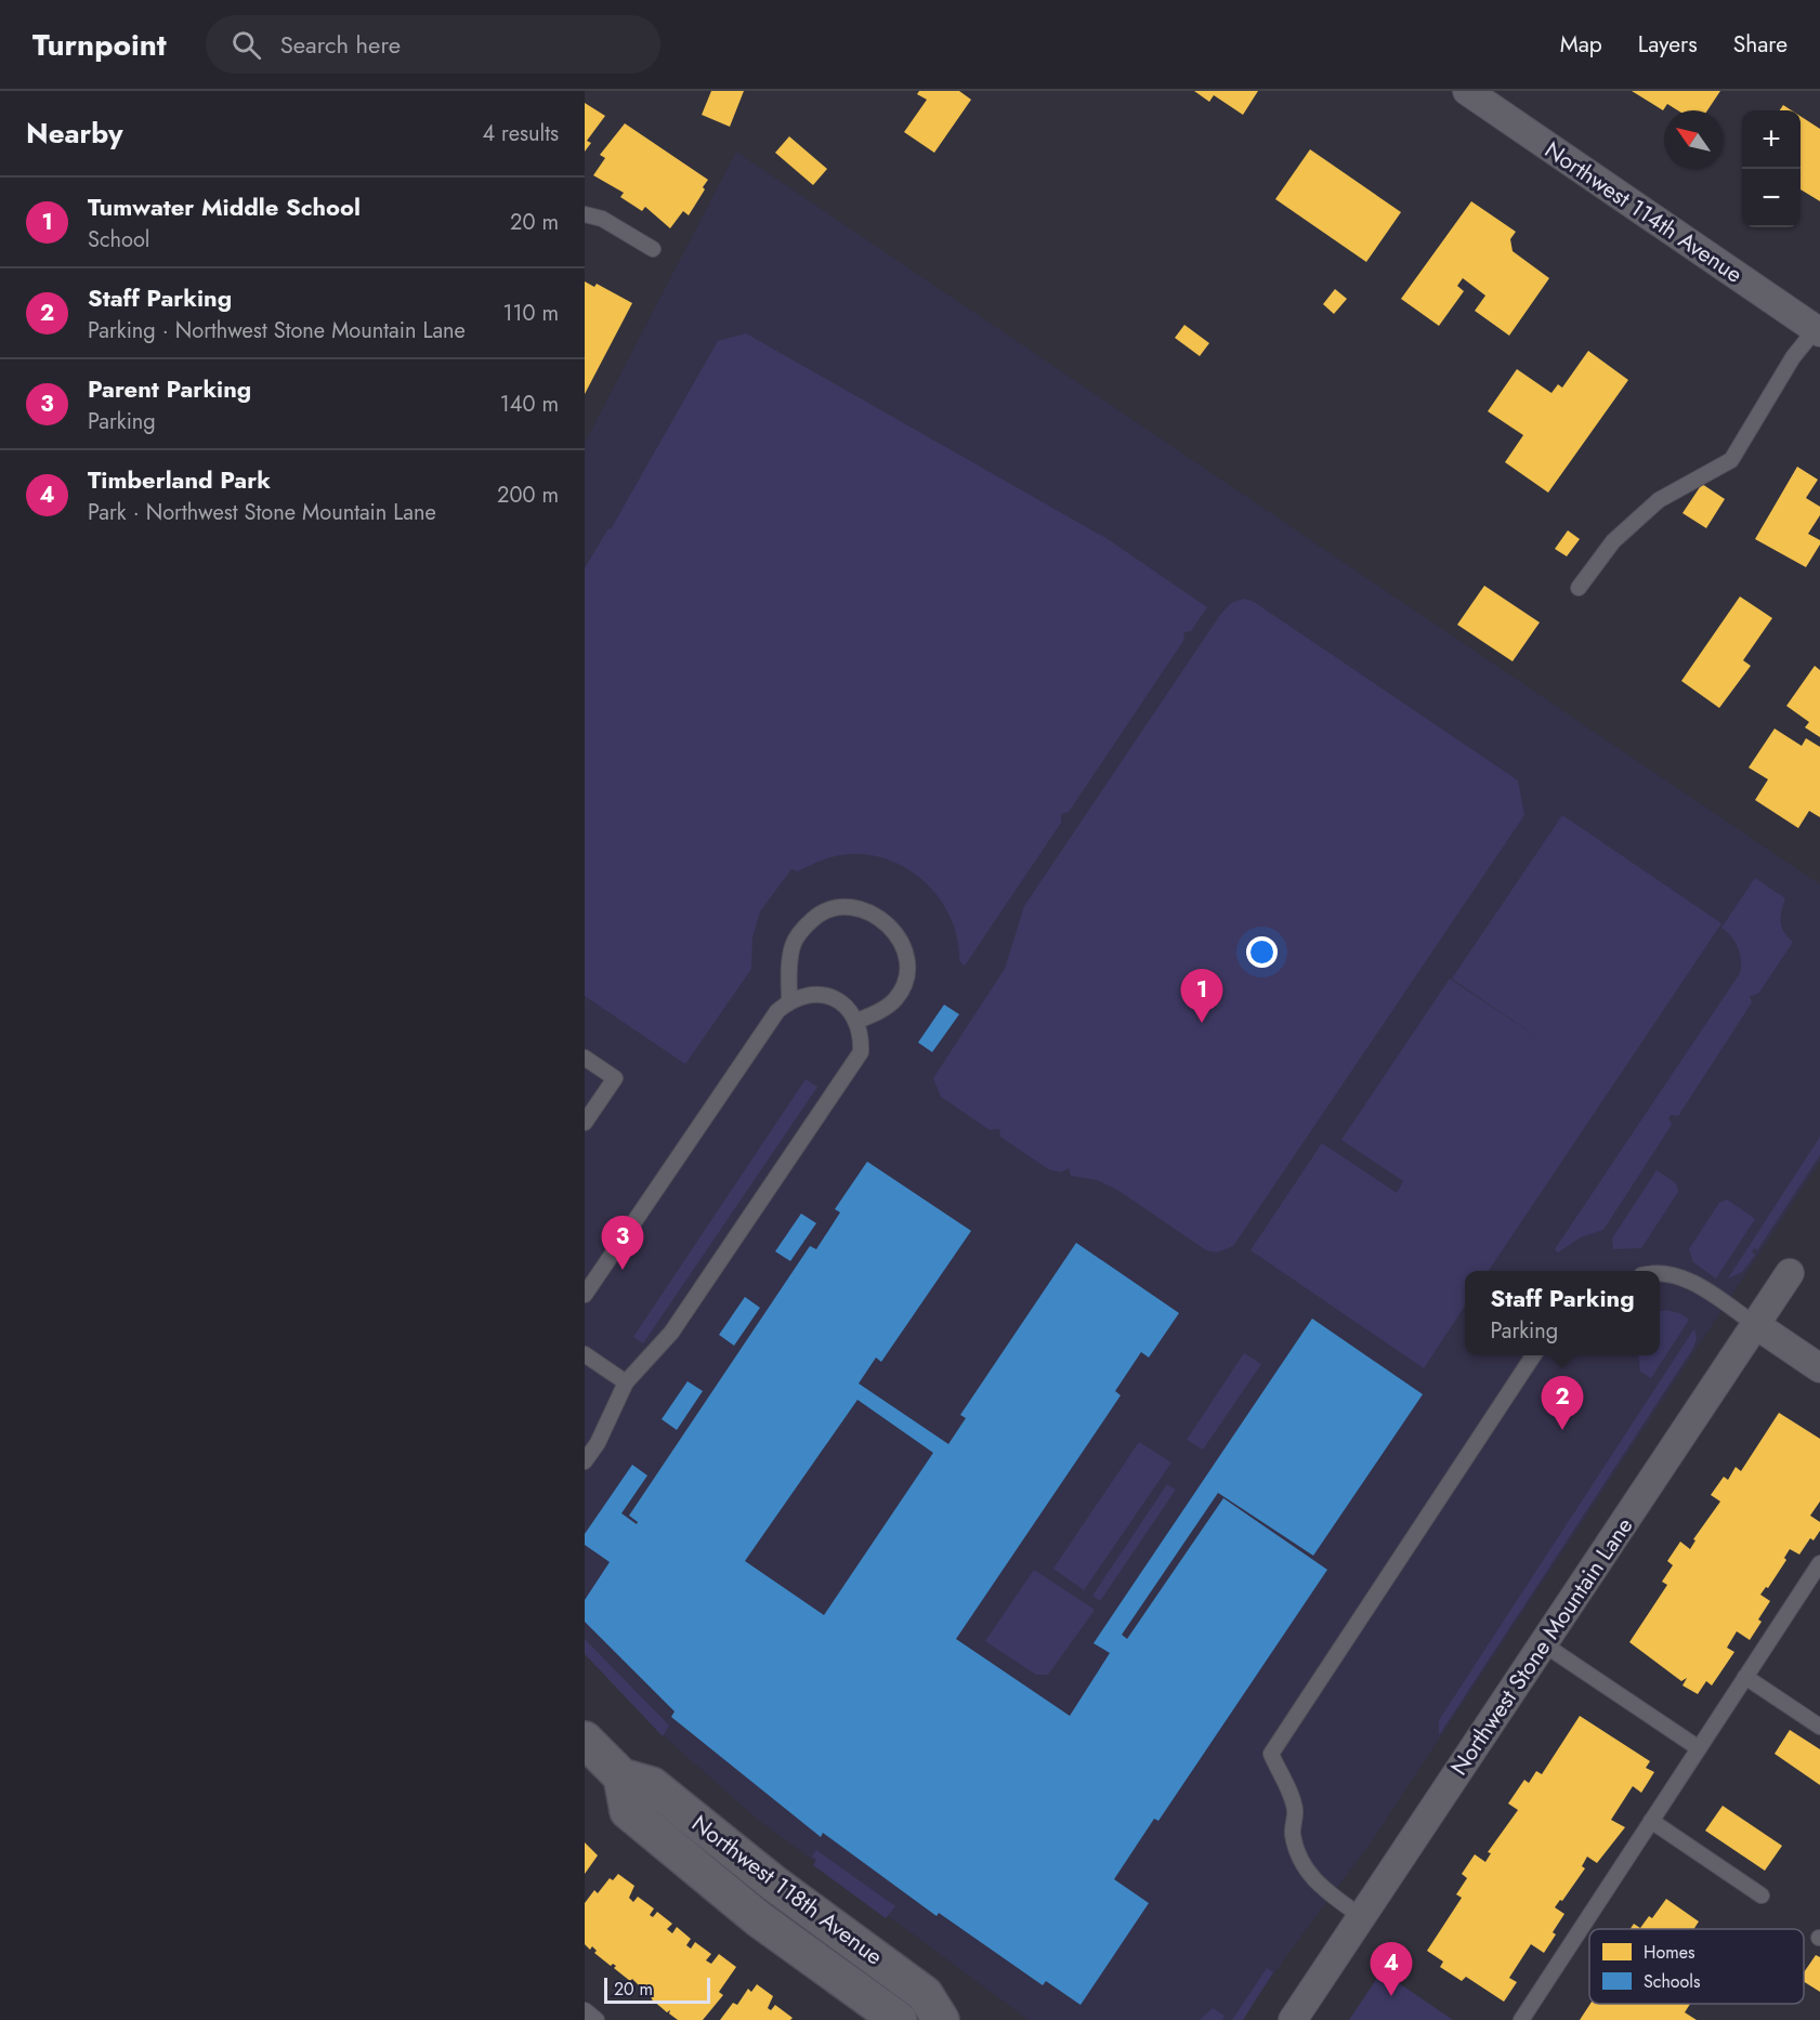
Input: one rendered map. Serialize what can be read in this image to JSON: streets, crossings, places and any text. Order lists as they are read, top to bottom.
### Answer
{
  "streets": {
    "street": ["Northwest 114th Avenue", "Northwest Stone Mountain Lane", "Northwest 118th Avenue"]
  },
  "legend": ["Homes", "Schools"],
  "scale_bar": "20 m",
  "north": "top left",
  "page": {
    "header": "Turnpoint",
    "search": "Search here",
    "nav": ["Map", "Layers", "Share"],
    "heading": ["Nearby", "4 results"],
    "map_buttons": ["+", "−"],
    "list": [
      {
        "mark": "1",
        "name": "Tumwater Middle School",
        "note": "School",
        "value": "20 m"
      },
      {
        "mark": "2",
        "name": "Staff Parking",
        "note": "Parking · Northwest Stone Mountain Lane",
        "value": "110 m"
      },
      {
        "mark": "3",
        "name": "Parent Parking",
        "note": "Parking",
        "value": "140 m"
      },
      {
        "mark": "4",
        "name": "Timberland Park",
        "note": "Park · Northwest Stone Mountain Lane",
        "value": "200 m"
      }
    ],
    "pins": [
      "1",
      "3",
      "2",
      "4"
    ],
    "popup": ["Staff Parking", "Parking"],
    "scale": "20 m"
  }
}
